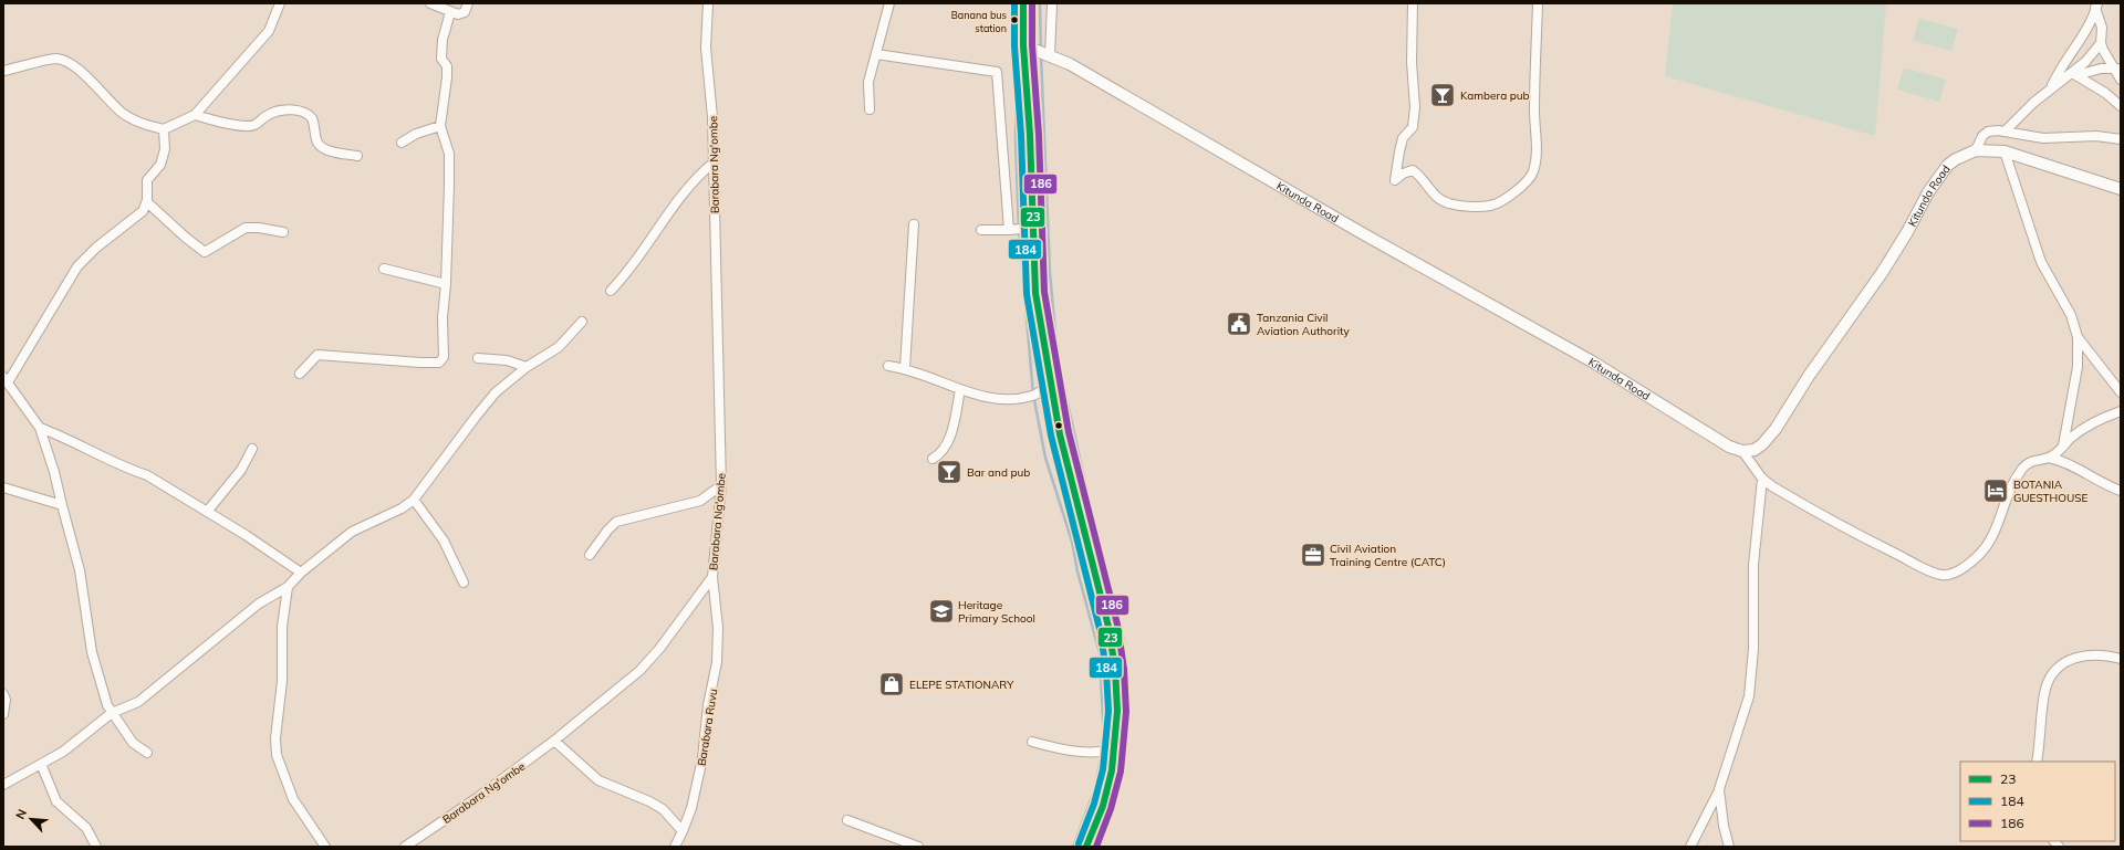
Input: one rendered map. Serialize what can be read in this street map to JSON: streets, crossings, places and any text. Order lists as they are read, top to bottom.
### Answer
{
  "streets": {
    "street": ["Barabara Ng'ombe", "Kitunda Road", "Barabara Ruvu"]
  },
  "crossings": [
    ["Barabara Ng'ombe", "Barabara Ruvu"]
  ],
  "places": {
    "other": ["Banana bus station"],
    "bar": ["Kambera pub", "Bar and pub"],
    "public building": ["Tanzania Civil Aviation Authority"],
    "hotel": ["BOTANIA GUESTHOUSE"],
    "office": ["Civil Aviation Training Centre (CATC)"],
    "school or university": ["Heritage Primary School"],
    "shop": ["ELEPE STATIONARY"]
  },
  "lines": ["transit line 23", "transit line 184", "transit line 186"],
  "legend": ["23", "184", "186"],
  "north": "top left"
}
